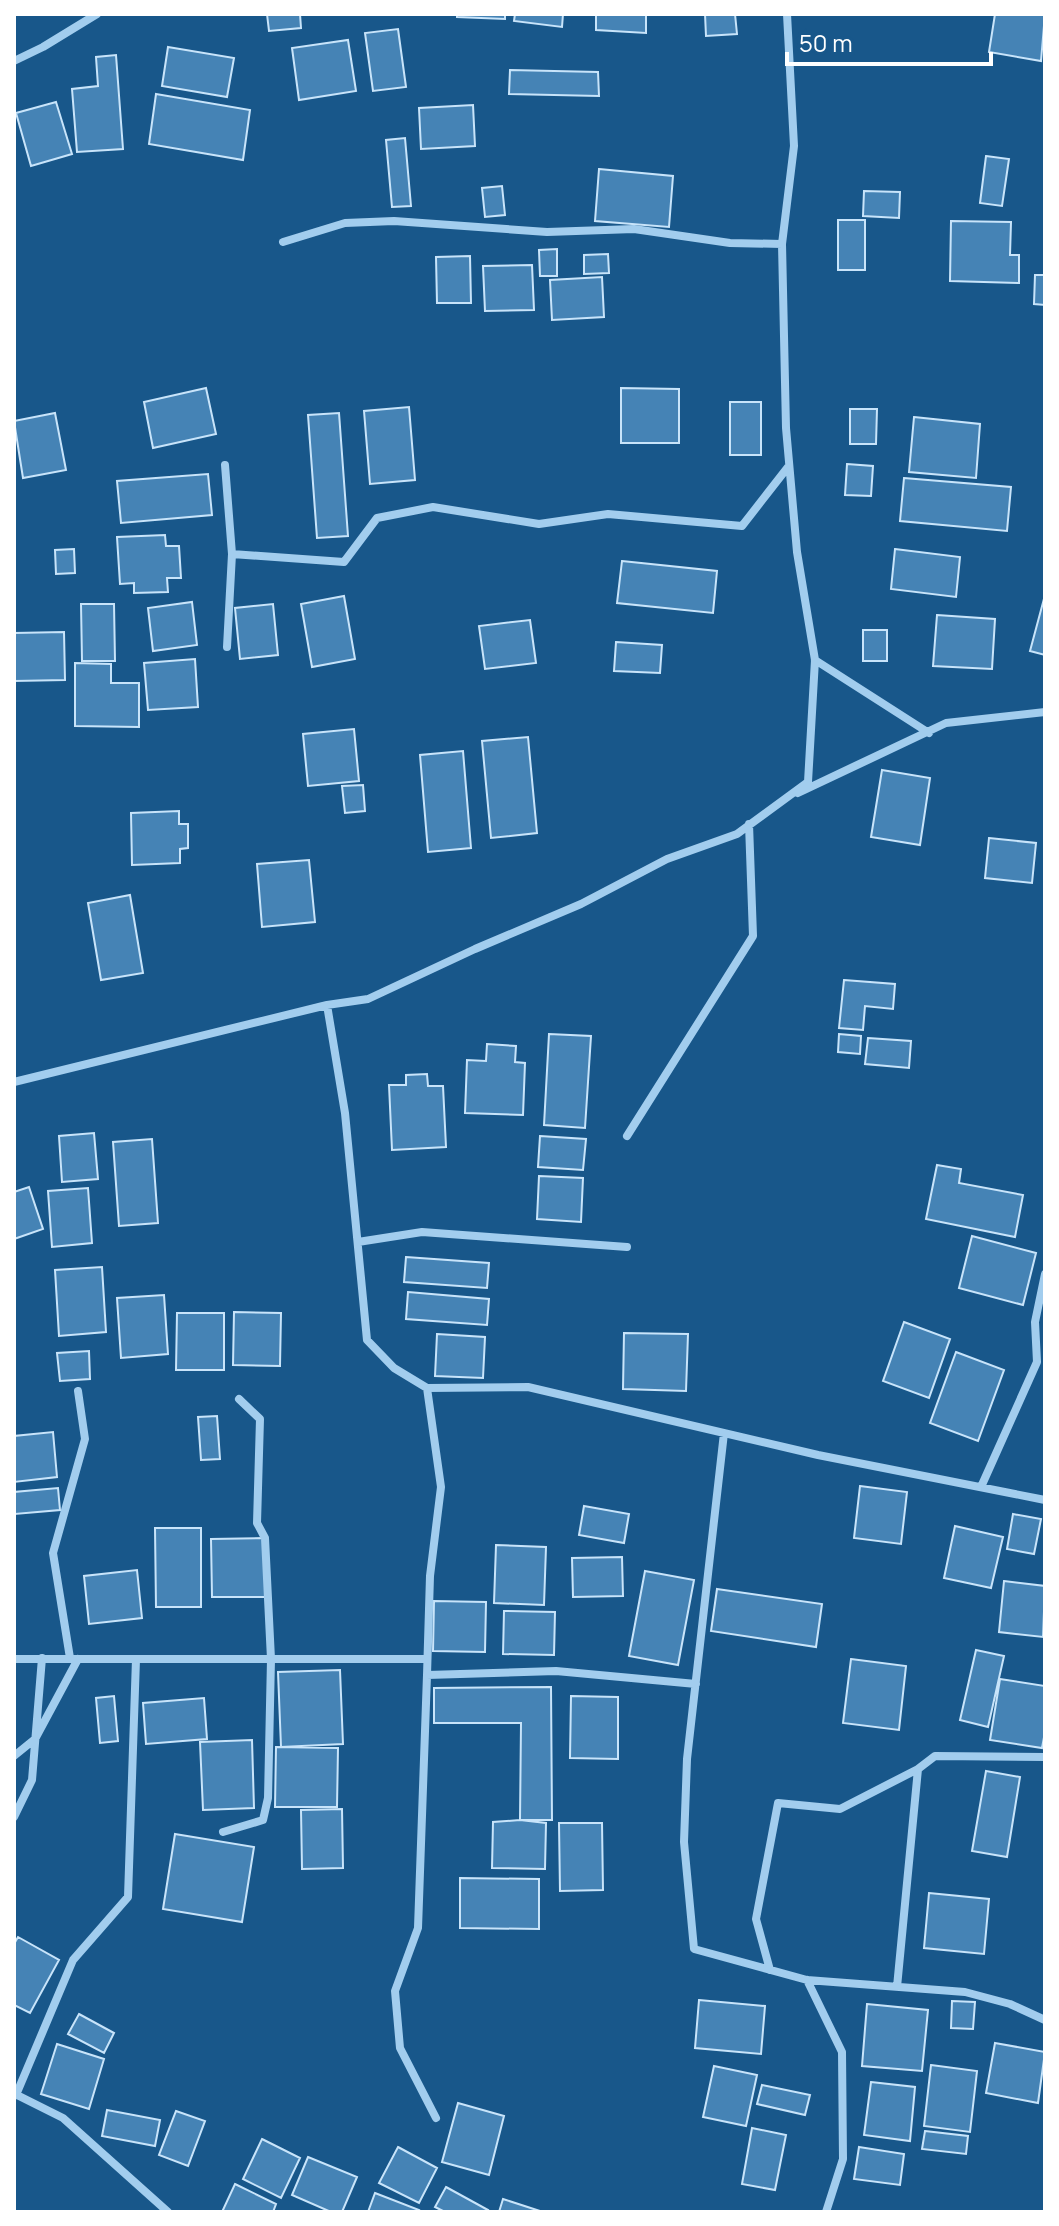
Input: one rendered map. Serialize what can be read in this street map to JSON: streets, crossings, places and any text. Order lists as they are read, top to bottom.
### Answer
{
  "scale_bar": "50 m"
}
